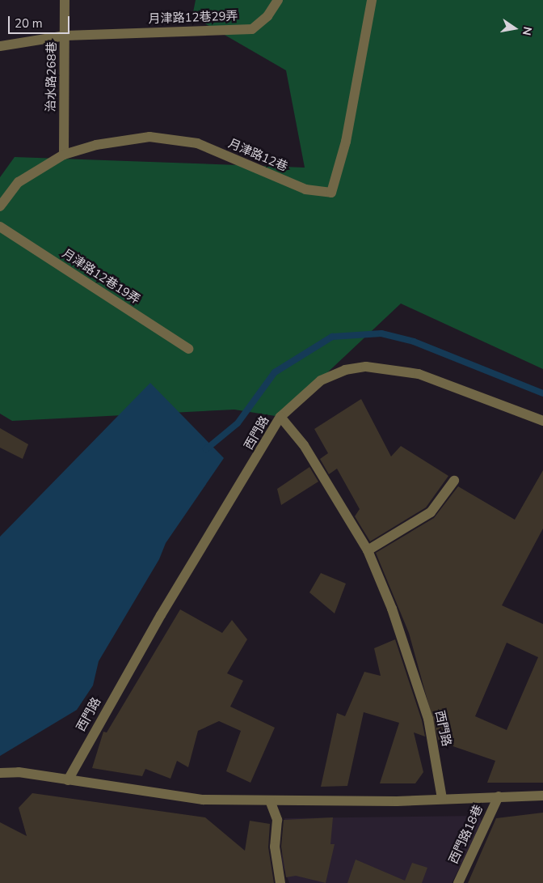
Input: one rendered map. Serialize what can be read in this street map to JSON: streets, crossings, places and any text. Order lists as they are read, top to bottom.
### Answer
{
  "streets": {
    "street": [
      "月津路12巷29弄",
      "治水路268巷",
      "月津路12巷",
      "月津路12巷19弄",
      "西門路",
      "西門路18巷"
    ]
  },
  "crossings": [
    ["月津路12巷29弄", "治水路268巷"],
    ["治水路268巷", "月津路12巷"]
  ],
  "scale_bar": "20 m",
  "north": "right"
}
